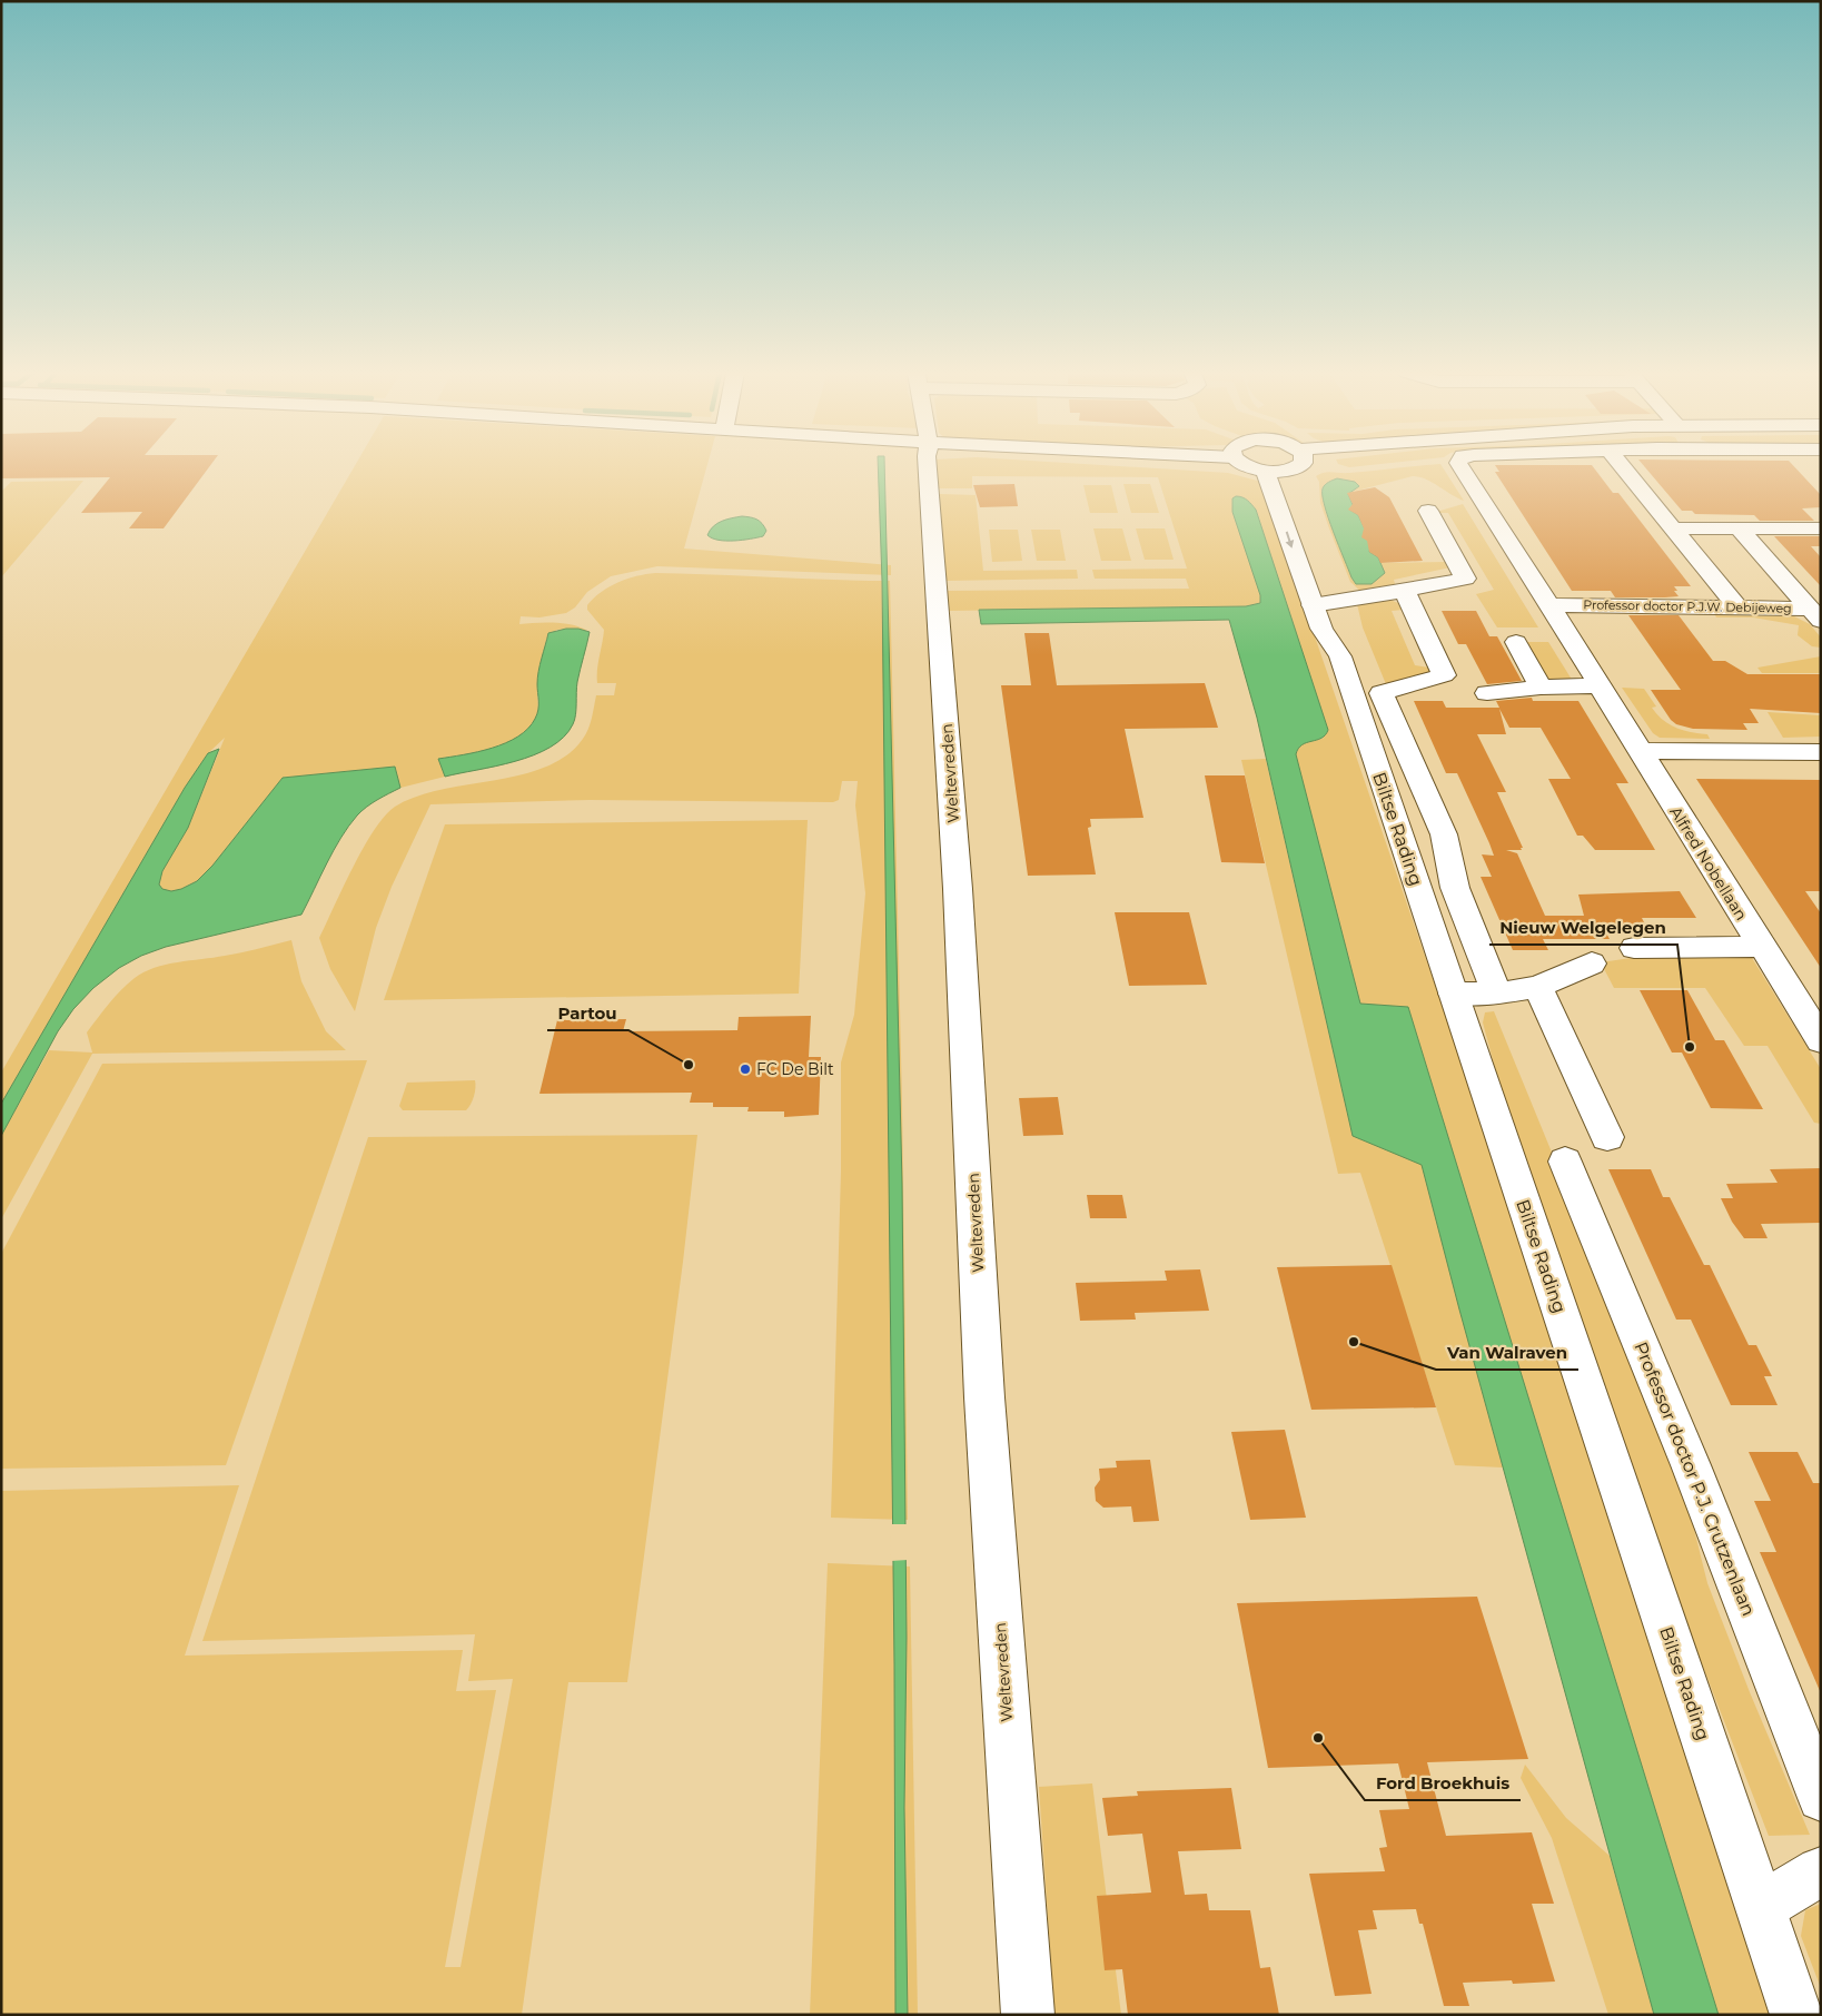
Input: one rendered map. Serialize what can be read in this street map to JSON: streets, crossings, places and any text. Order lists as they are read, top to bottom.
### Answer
{
  "streets": {
    "street": [
      "Professor doctor P.J.W. Debijeweg",
      "Weltevreden",
      "Biltse Rading",
      "Alfred Nobellaan",
      "Professor doctor P.J. Crutzenlaan"
    ]
  },
  "crossings": [
    ["Professor doctor P.J.W. Debijeweg", "Alfred Nobellaan"]
  ],
  "places": [
    "Nieuw Welgelegen",
    "Partou",
    "FC De Bilt",
    "Van Walraven",
    "Ford Broekhuis"
  ]
}
